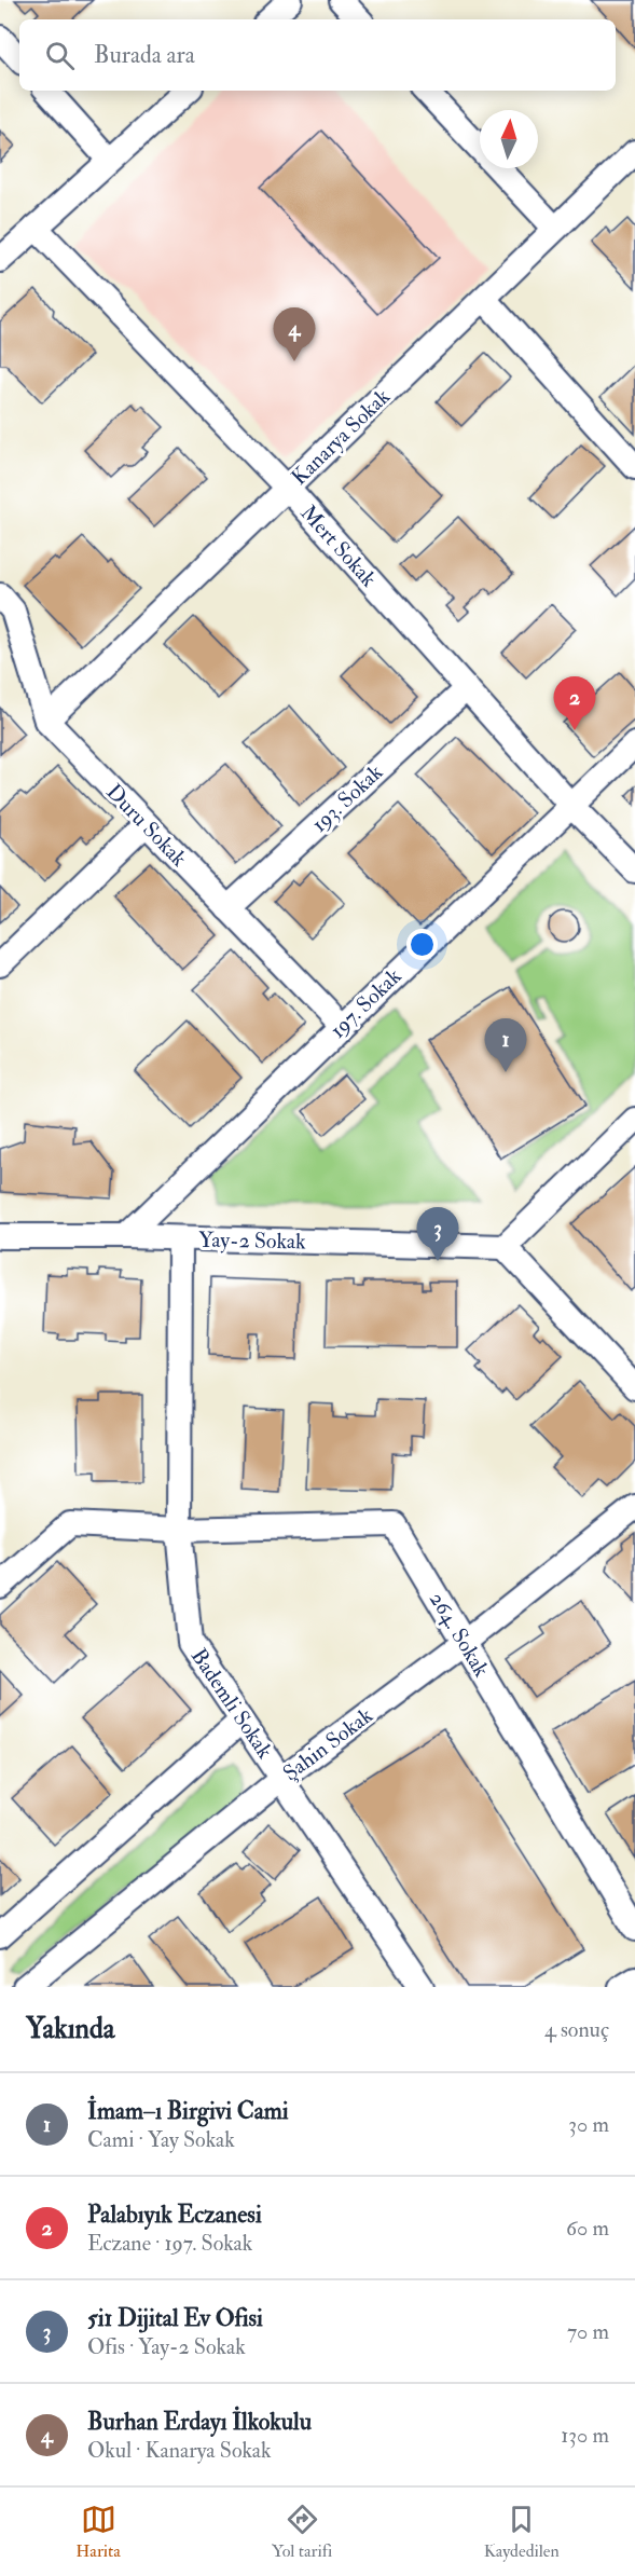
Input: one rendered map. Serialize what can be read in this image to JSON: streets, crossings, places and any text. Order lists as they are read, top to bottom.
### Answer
{
  "streets": {
    "street": [
      "Kanarya Sokak",
      "Mert Sokak",
      "193. Sokak",
      "Duru Sokak",
      "197. Sokak",
      "Yay-2 Sokak",
      "264. Sokak",
      "Bademli Sokak",
      "Şahin Sokak"
    ]
  },
  "crossings": [
    ["Kanarya Sokak", "Mert Sokak"],
    ["Kanarya Sokak", "Duru Sokak"],
    ["Mert Sokak", "193. Sokak"],
    ["Mert Sokak", "197. Sokak"],
    ["193. Sokak", "Duru Sokak"],
    ["Duru Sokak", "197. Sokak"],
    ["197. Sokak", "Yay-2 Sokak"],
    ["Yay-2 Sokak", "Bademli Sokak"],
    ["264. Sokak", "Bademli Sokak"],
    ["264. Sokak", "Şahin Sokak"],
    ["Bademli Sokak", "Şahin Sokak"]
  ],
  "north": "top",
  "page": {
    "search": "Burada ara",
    "pins": [
      "4",
      "2",
      "1",
      "3"
    ],
    "heading": ["Yakında", "4 sonuç"],
    "list": [
      {
        "mark": "1",
        "name": "İmam–ı Birgivi Cami",
        "note": "Cami · Yay Sokak",
        "value": "30 m"
      },
      {
        "mark": "2",
        "name": "Palabıyık Eczanesi",
        "note": "Eczane · 197. Sokak",
        "value": "60 m"
      },
      {
        "mark": "3",
        "name": "5i1 Dijital Ev Ofisi",
        "note": "Ofis · Yay-2 Sokak",
        "value": "70 m"
      },
      {
        "mark": "4",
        "name": "Burhan Erdayı İlkokulu",
        "note": "Okul · Kanarya Sokak",
        "value": "130 m"
      }
    ],
    "nav": ["Harita", "Yol tarifi", "Kaydedilen"]
  }
}
